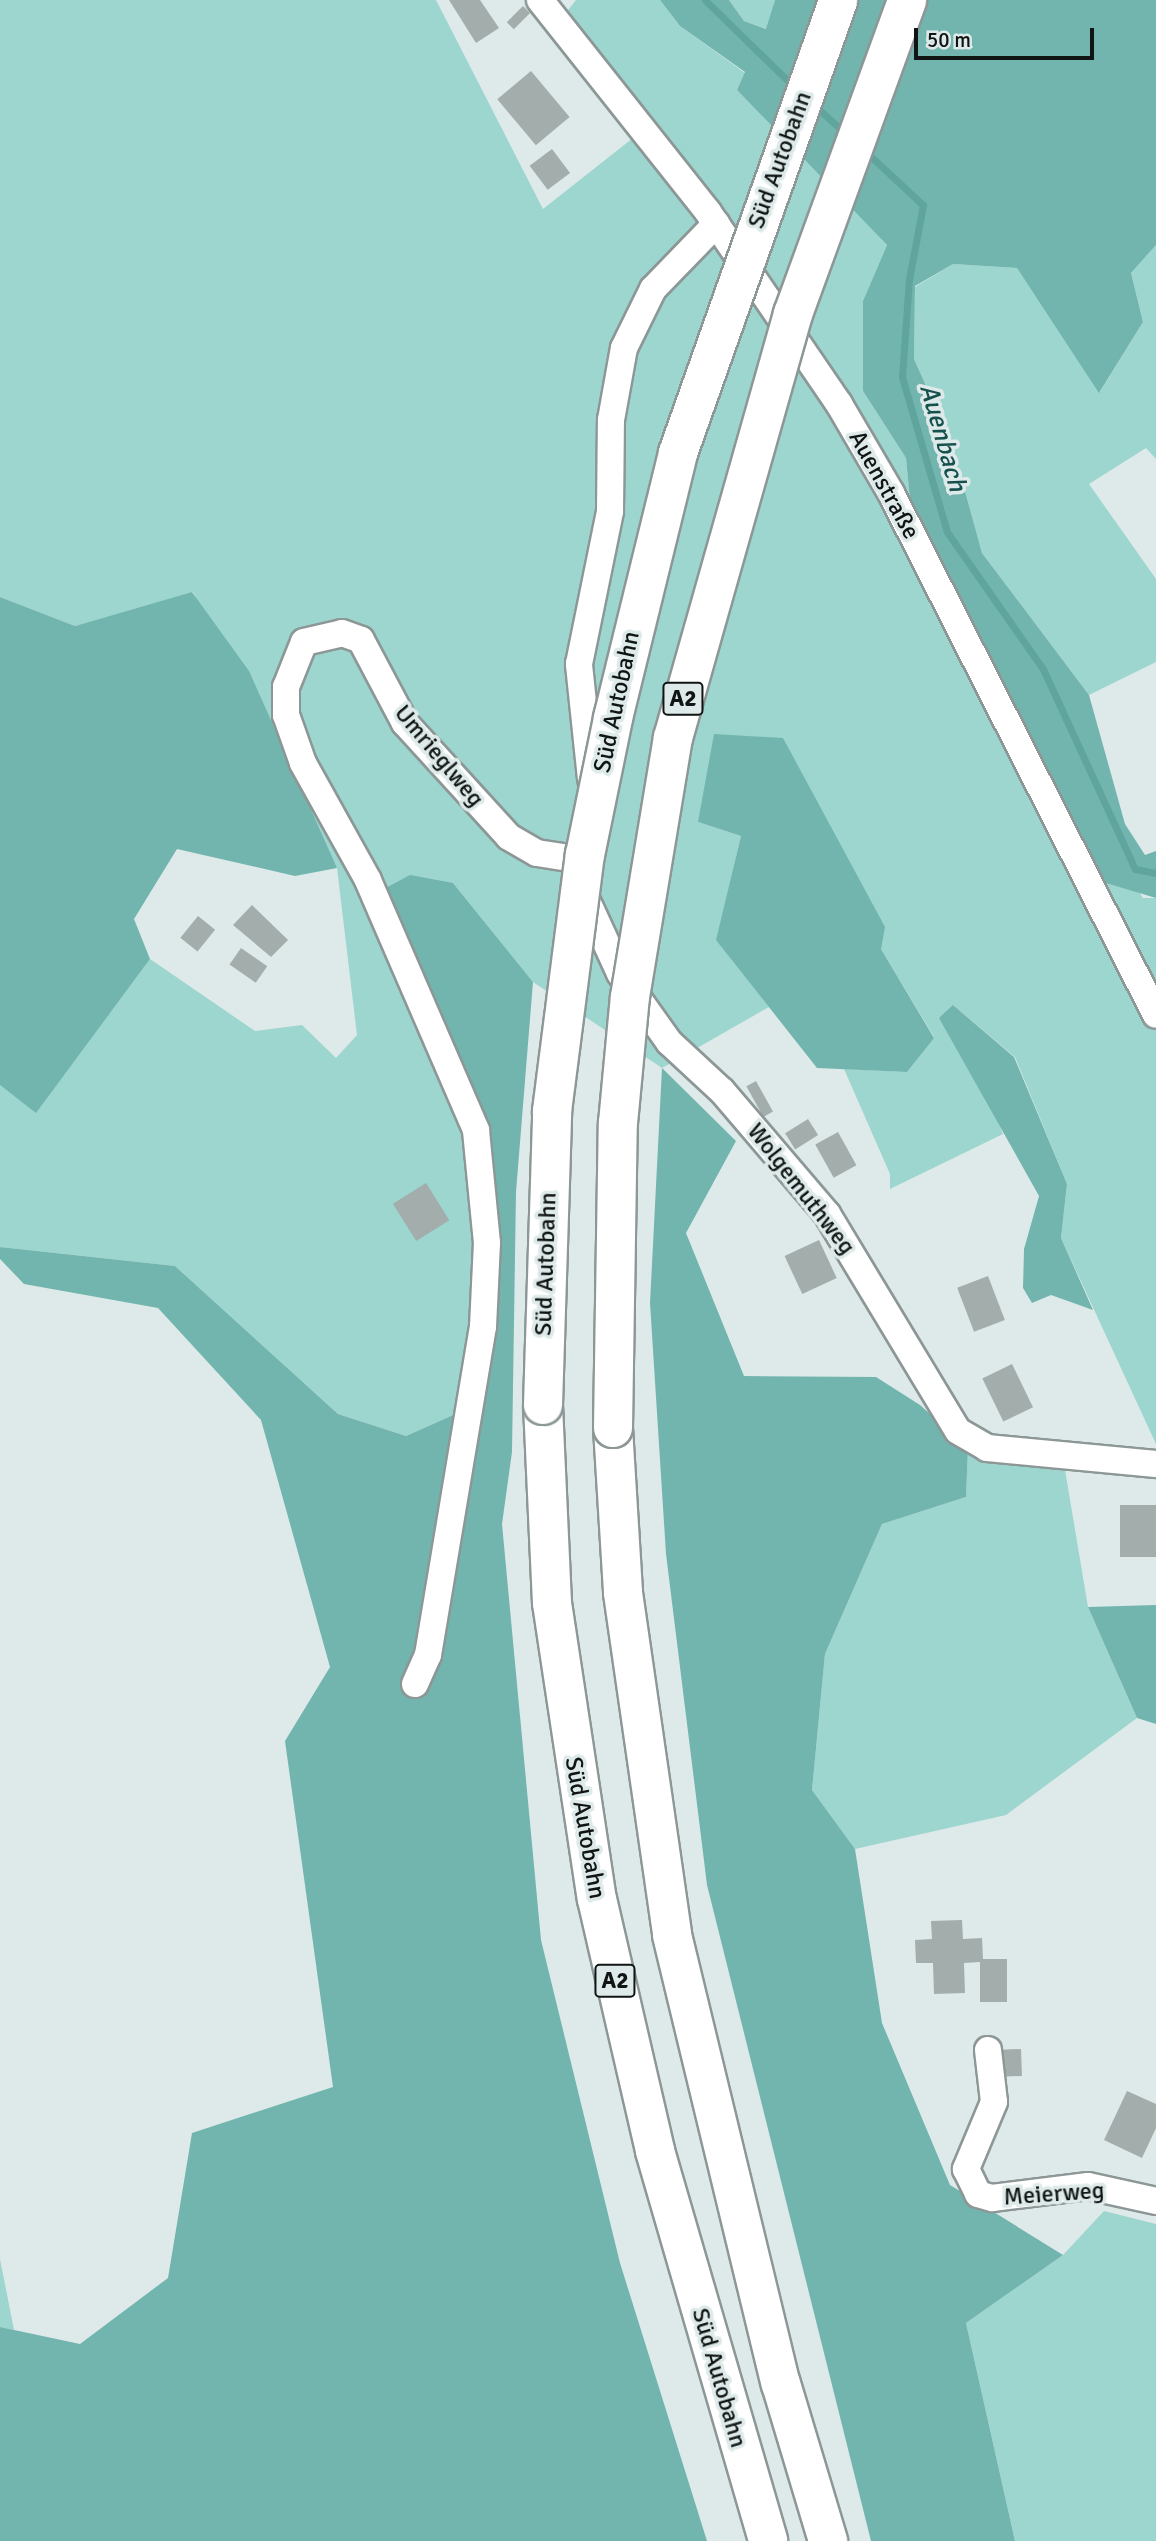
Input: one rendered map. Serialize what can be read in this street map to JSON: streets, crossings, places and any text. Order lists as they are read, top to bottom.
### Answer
{
  "streets": {
    "highway": ["Süd Autobahn", "A2"],
    "street": [
      "Auenstraße",
      "Umrieglweg",
      "Wolgemuthweg",
      "Meierweg"
    ]
  },
  "crossings": [
    ["Umrieglweg", "Wolgemuthweg"]
  ],
  "water": ["Auenbach"],
  "scale_bar": "50 m"
}
